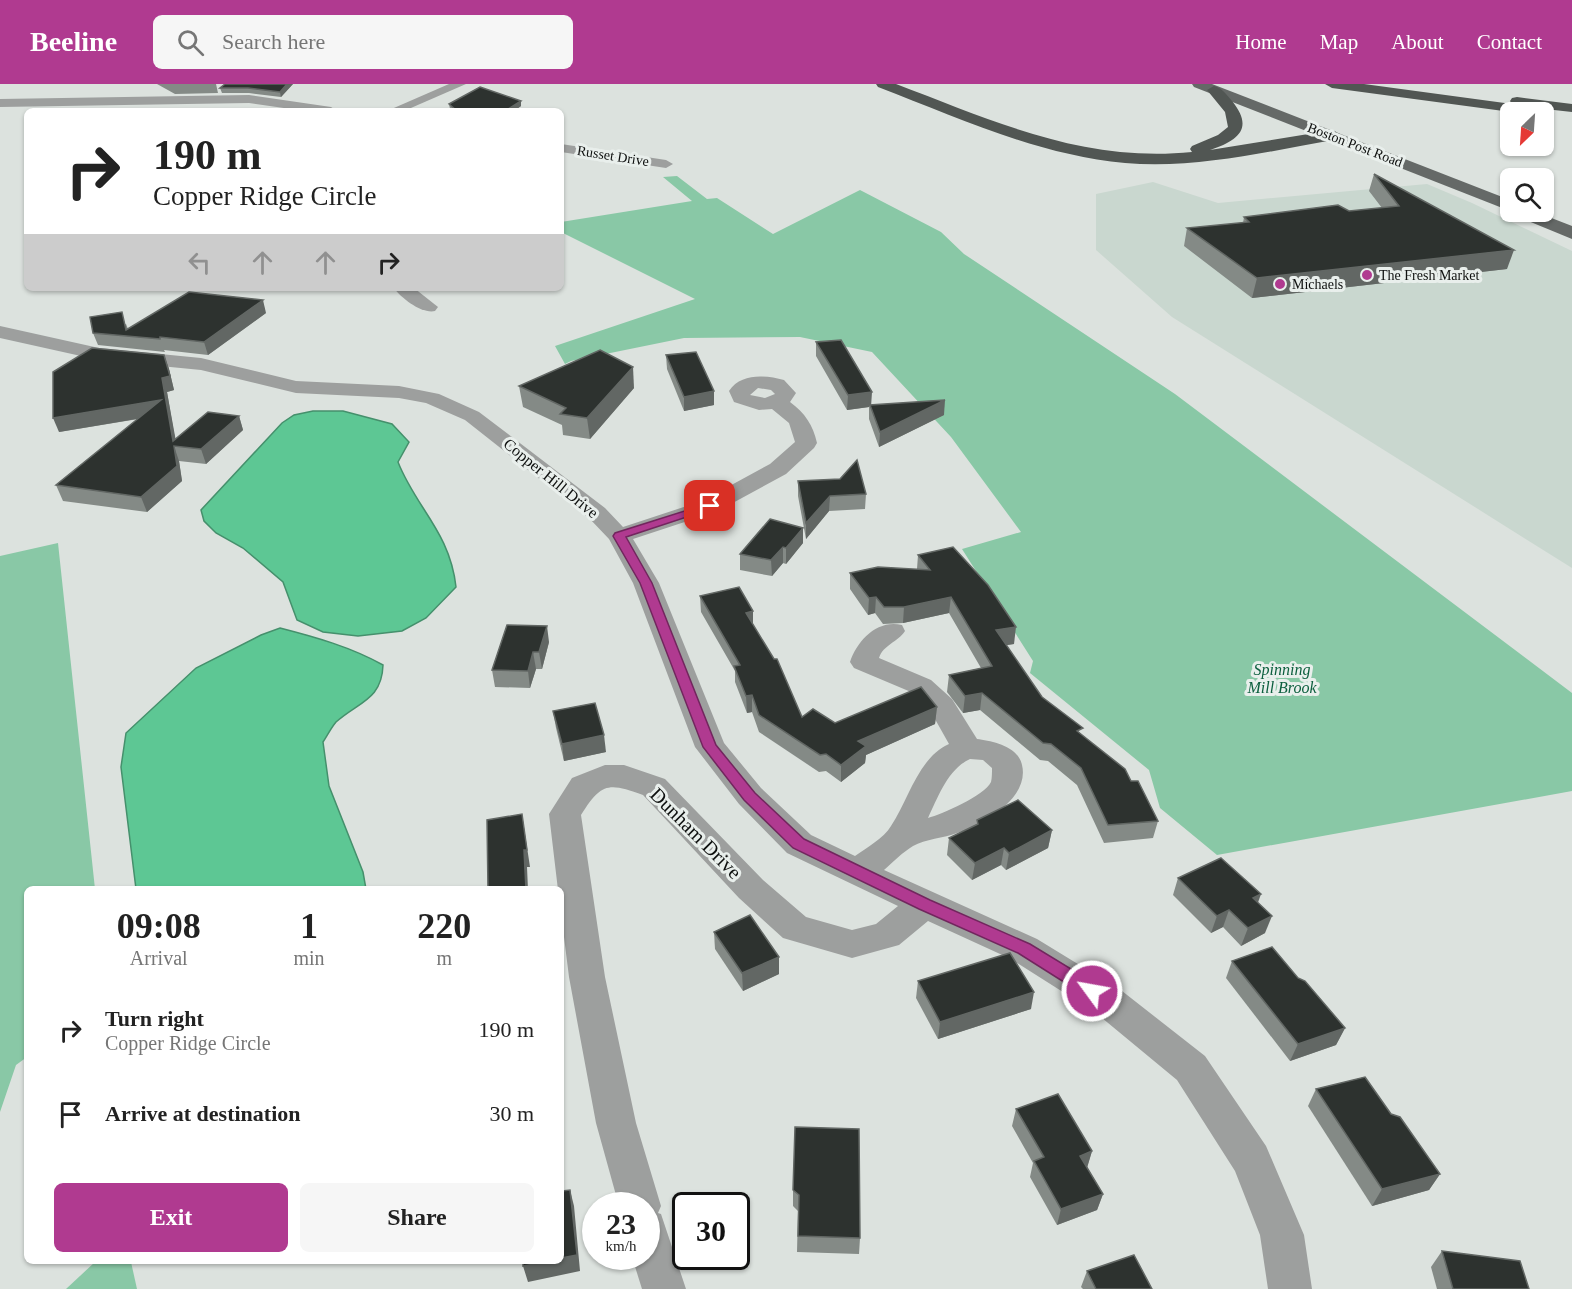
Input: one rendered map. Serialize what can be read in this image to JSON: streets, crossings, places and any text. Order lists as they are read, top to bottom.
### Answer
{
  "streets": {
    "main road": ["Boston Post Road"],
    "street": ["Russet Drive", "Copper Hill Drive", "Dunham Drive"]
  },
  "crossings": [
    ["Copper Hill Drive", "Dunham Drive"]
  ],
  "parks": ["Spinning Mill Brook"],
  "places": ["The Fresh Market", "Michaels"],
  "north": "bottom left",
  "page": {
    "header": "Beeline",
    "search": "Search here",
    "nav": [
      "Home",
      "Map",
      "About",
      "Contact"
    ],
    "turn": ["190 m", "Copper Ridge Circle"],
    "eta": [
      "09:08",
      "Arrival",
      "1",
      "min",
      "220",
      "m"
    ],
    "list": [
      {
        "name": "Turn right",
        "note": "Copper Ridge Circle",
        "value": "190 m"
      },
      {
        "name": "Arrive at destination",
        "value": "30 m"
      }
    ],
    "buttons": ["Exit", "Share"],
    "speed": "23 km/h",
    "limit": "30"
  }
}
